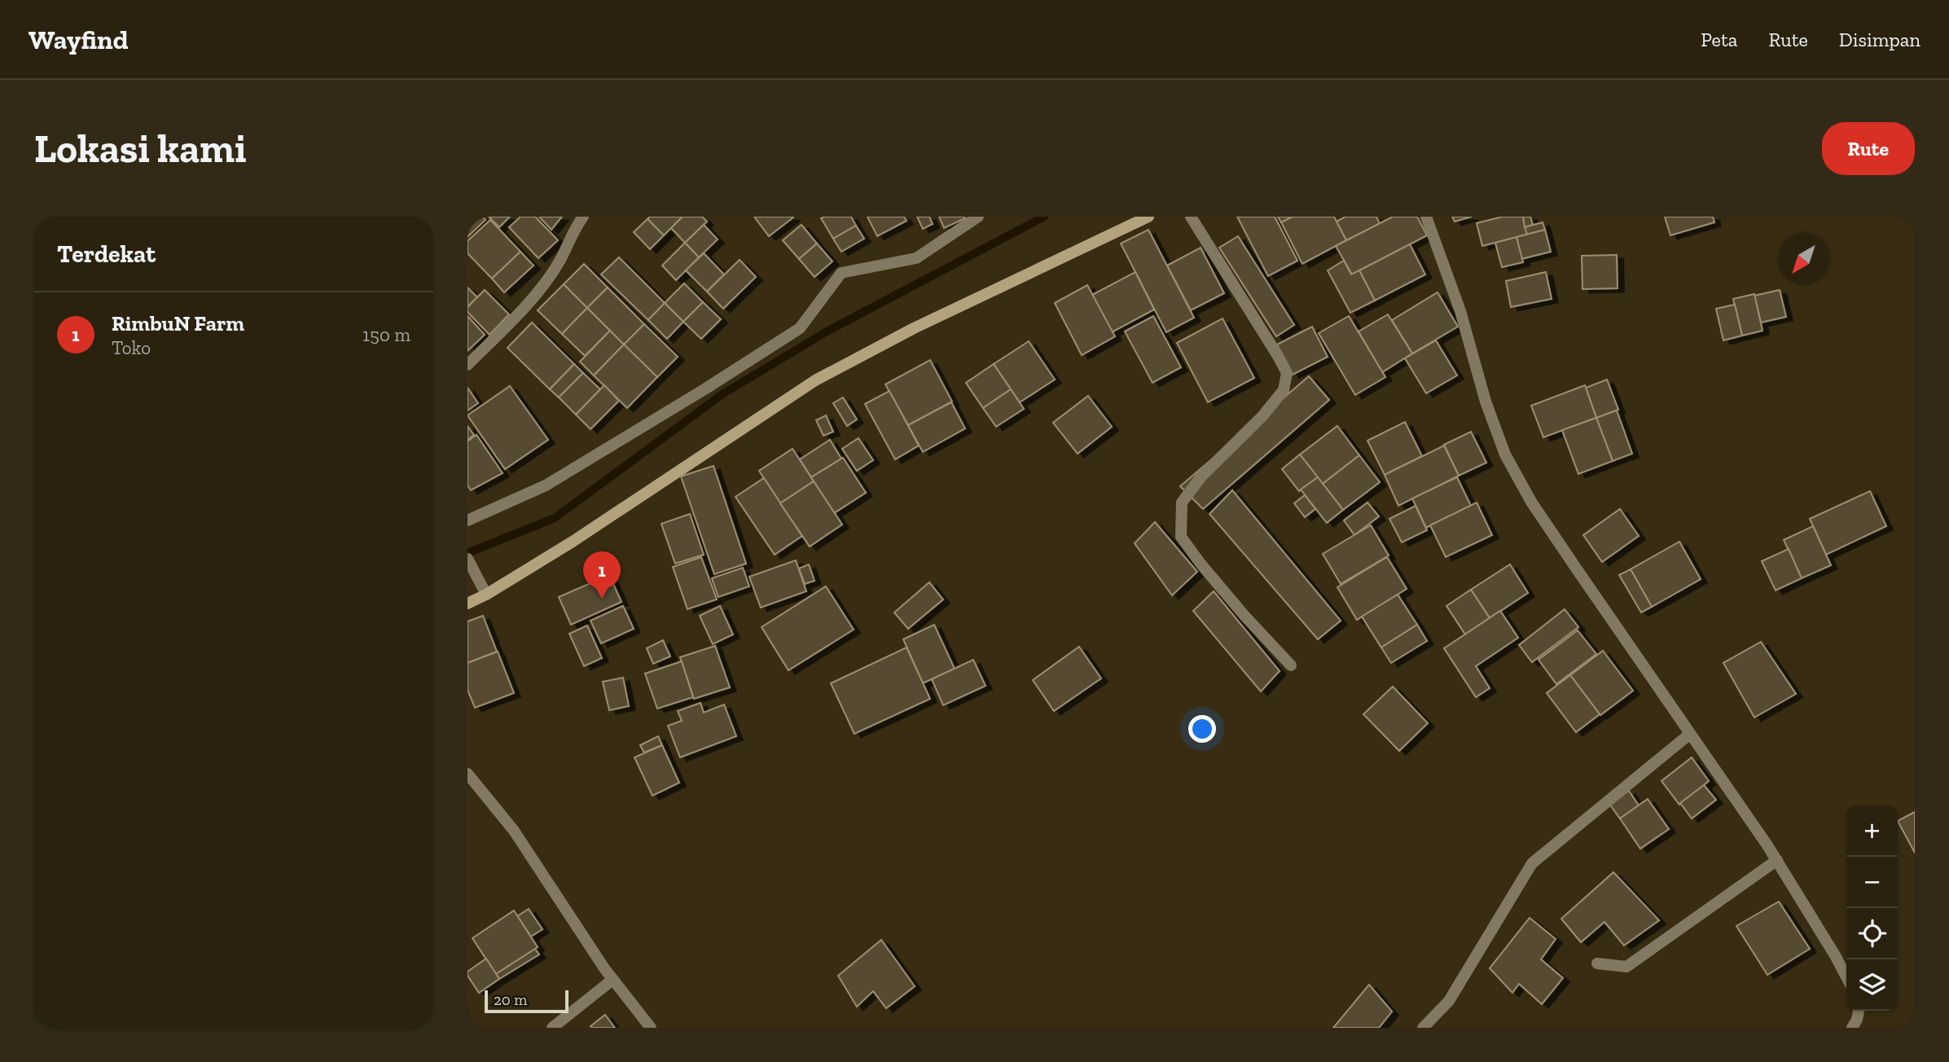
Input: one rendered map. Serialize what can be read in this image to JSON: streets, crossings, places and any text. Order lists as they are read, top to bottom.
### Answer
{
  "scale_bar": "20 m",
  "north": "bottom left",
  "page": {
    "header": "Wayfind",
    "nav": ["Peta", "Rute", "Disimpan"],
    "buttons": "Rute",
    "title": "Lokasi kami",
    "heading": "Terdekat",
    "list": [
      {
        "mark": "1",
        "name": "RimbuN Farm",
        "note": "Toko",
        "value": "150 m"
      }
    ],
    "pins": "1",
    "map_buttons": ["+", "−"],
    "scale": "20 m"
  }
}
